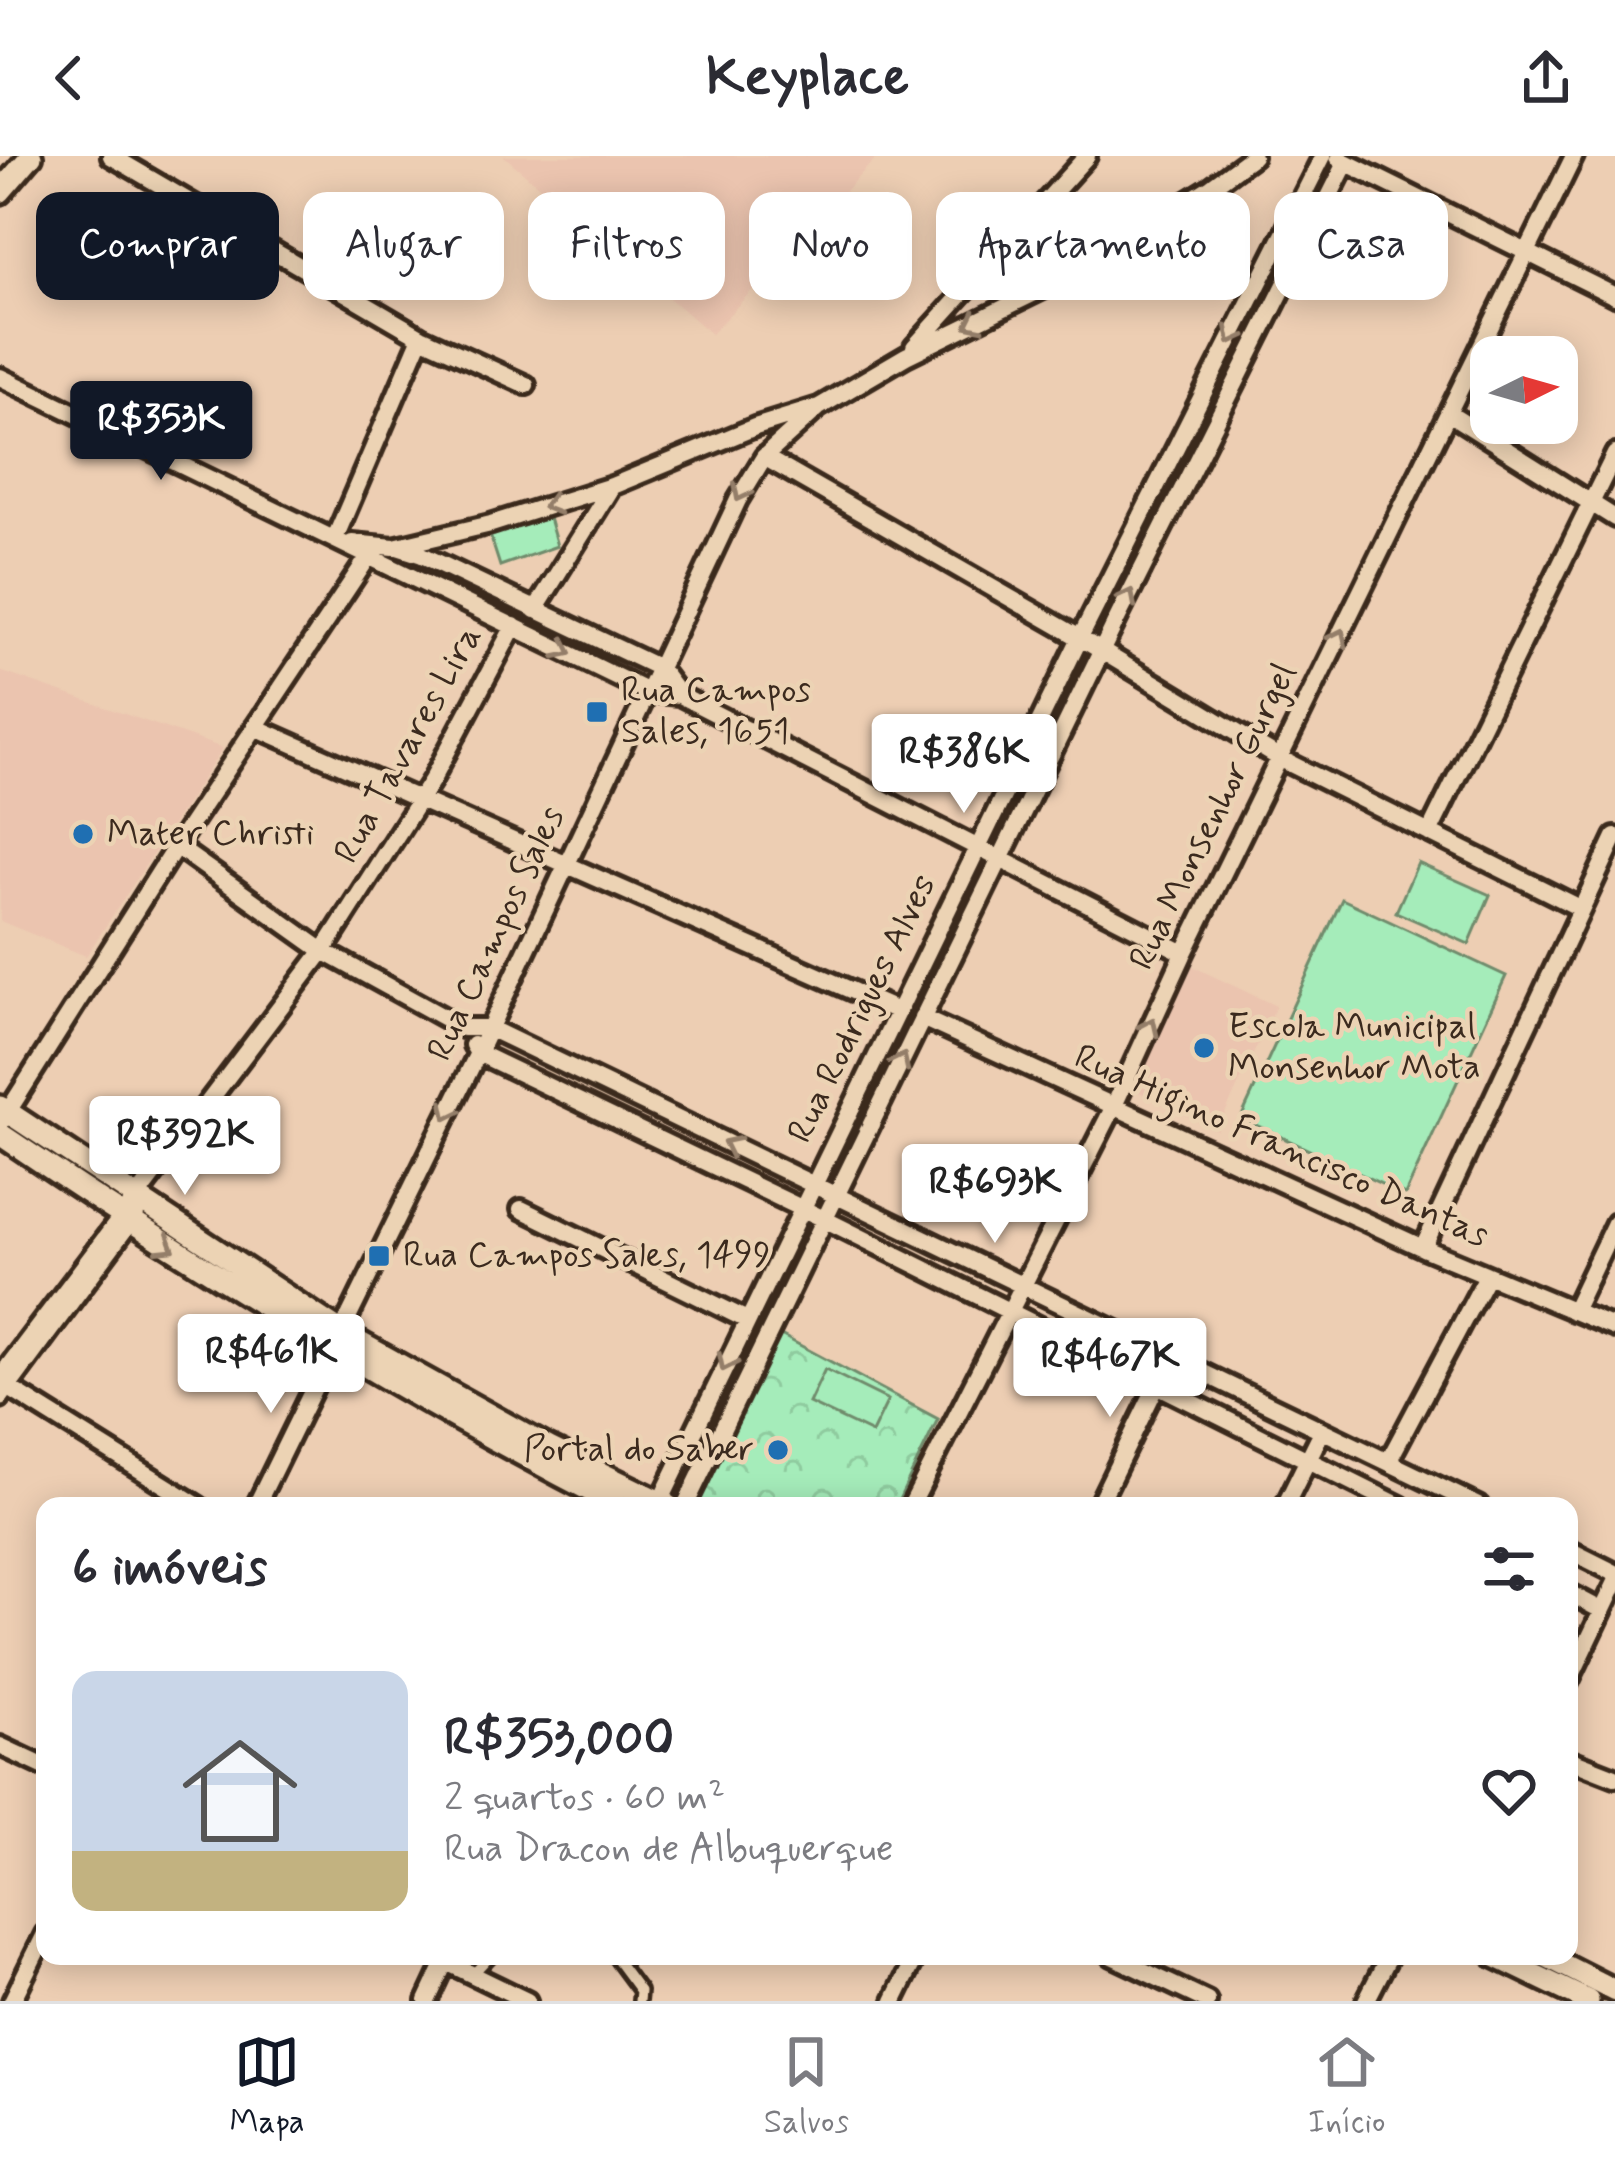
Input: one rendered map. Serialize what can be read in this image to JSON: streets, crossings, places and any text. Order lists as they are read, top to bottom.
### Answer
{
  "streets": {
    "street": [
      "Rua Tavares Lira",
      "Rua Monsenhor Gurgel",
      "Rua Campos Sales",
      "Rua Rodrigues Alves",
      "Rua Higino Francisco Dantas"
    ]
  },
  "crossings": [
    ["Rua Monsenhor Gurgel", "Rua Higino Francisco Dantas"],
    ["Rua Rodrigues Alves", "Rua Higino Francisco Dantas"]
  ],
  "one_way": ["Rua Monsenhor Gurgel", "Rua Campos Sales"],
  "places": {
    "transit": ["Rua Campos Sales, 1651", "Rua Campos Sales, 1499"],
    "other": ["Mater Christi", "Escola Municipal Monsenhor Mota", "Portal do Saber"]
  },
  "north": "right",
  "page": {
    "header": "Keyplace",
    "chip": [
      "Comprar",
      "Alugar",
      "Filtros",
      "Novo",
      "Apartamento",
      "Casa"
    ],
    "price": [
      "R$353K",
      "R$386K",
      "R$392K",
      "R$693K",
      "R$461K",
      "R$467K"
    ],
    "heading": "6 imóveis",
    "list": [
      {
        "name": "R$353,000",
        "note": "2 quartos · 60 m² · Rua Dracon de Albuquerque"
      }
    ],
    "tabs": ["Mapa", "Salvos", "Início"]
  }
}
